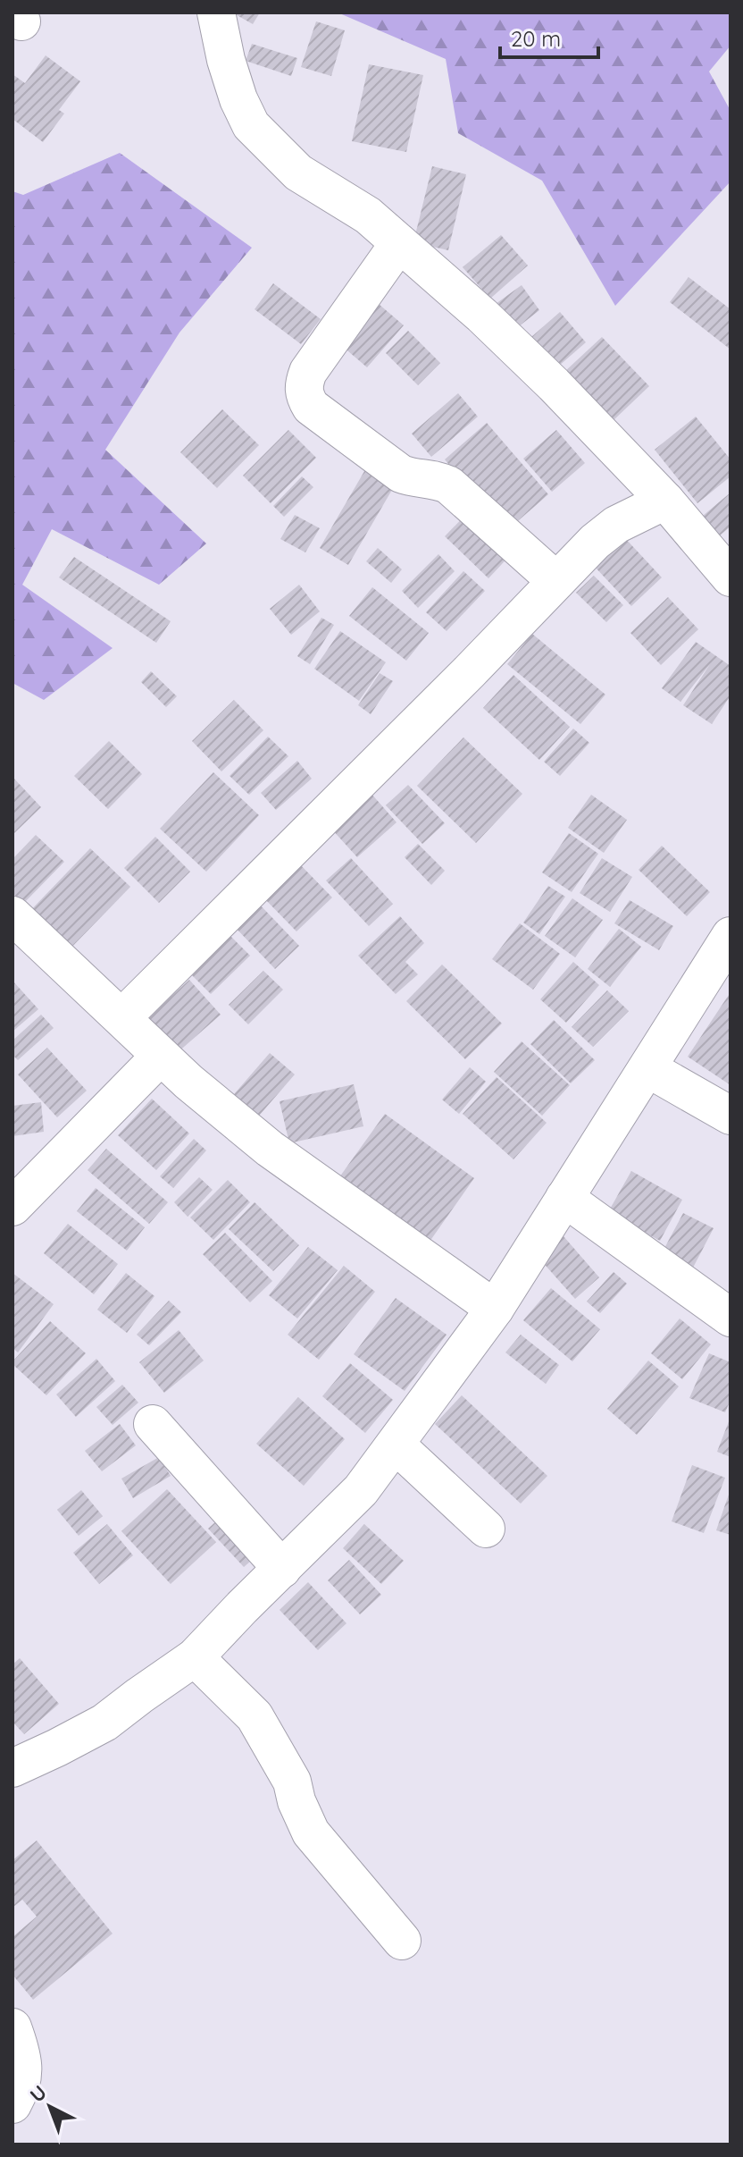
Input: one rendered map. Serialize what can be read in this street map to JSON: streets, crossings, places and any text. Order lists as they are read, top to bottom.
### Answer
{
  "scale_bar": "20 m",
  "north": "top left"
}
